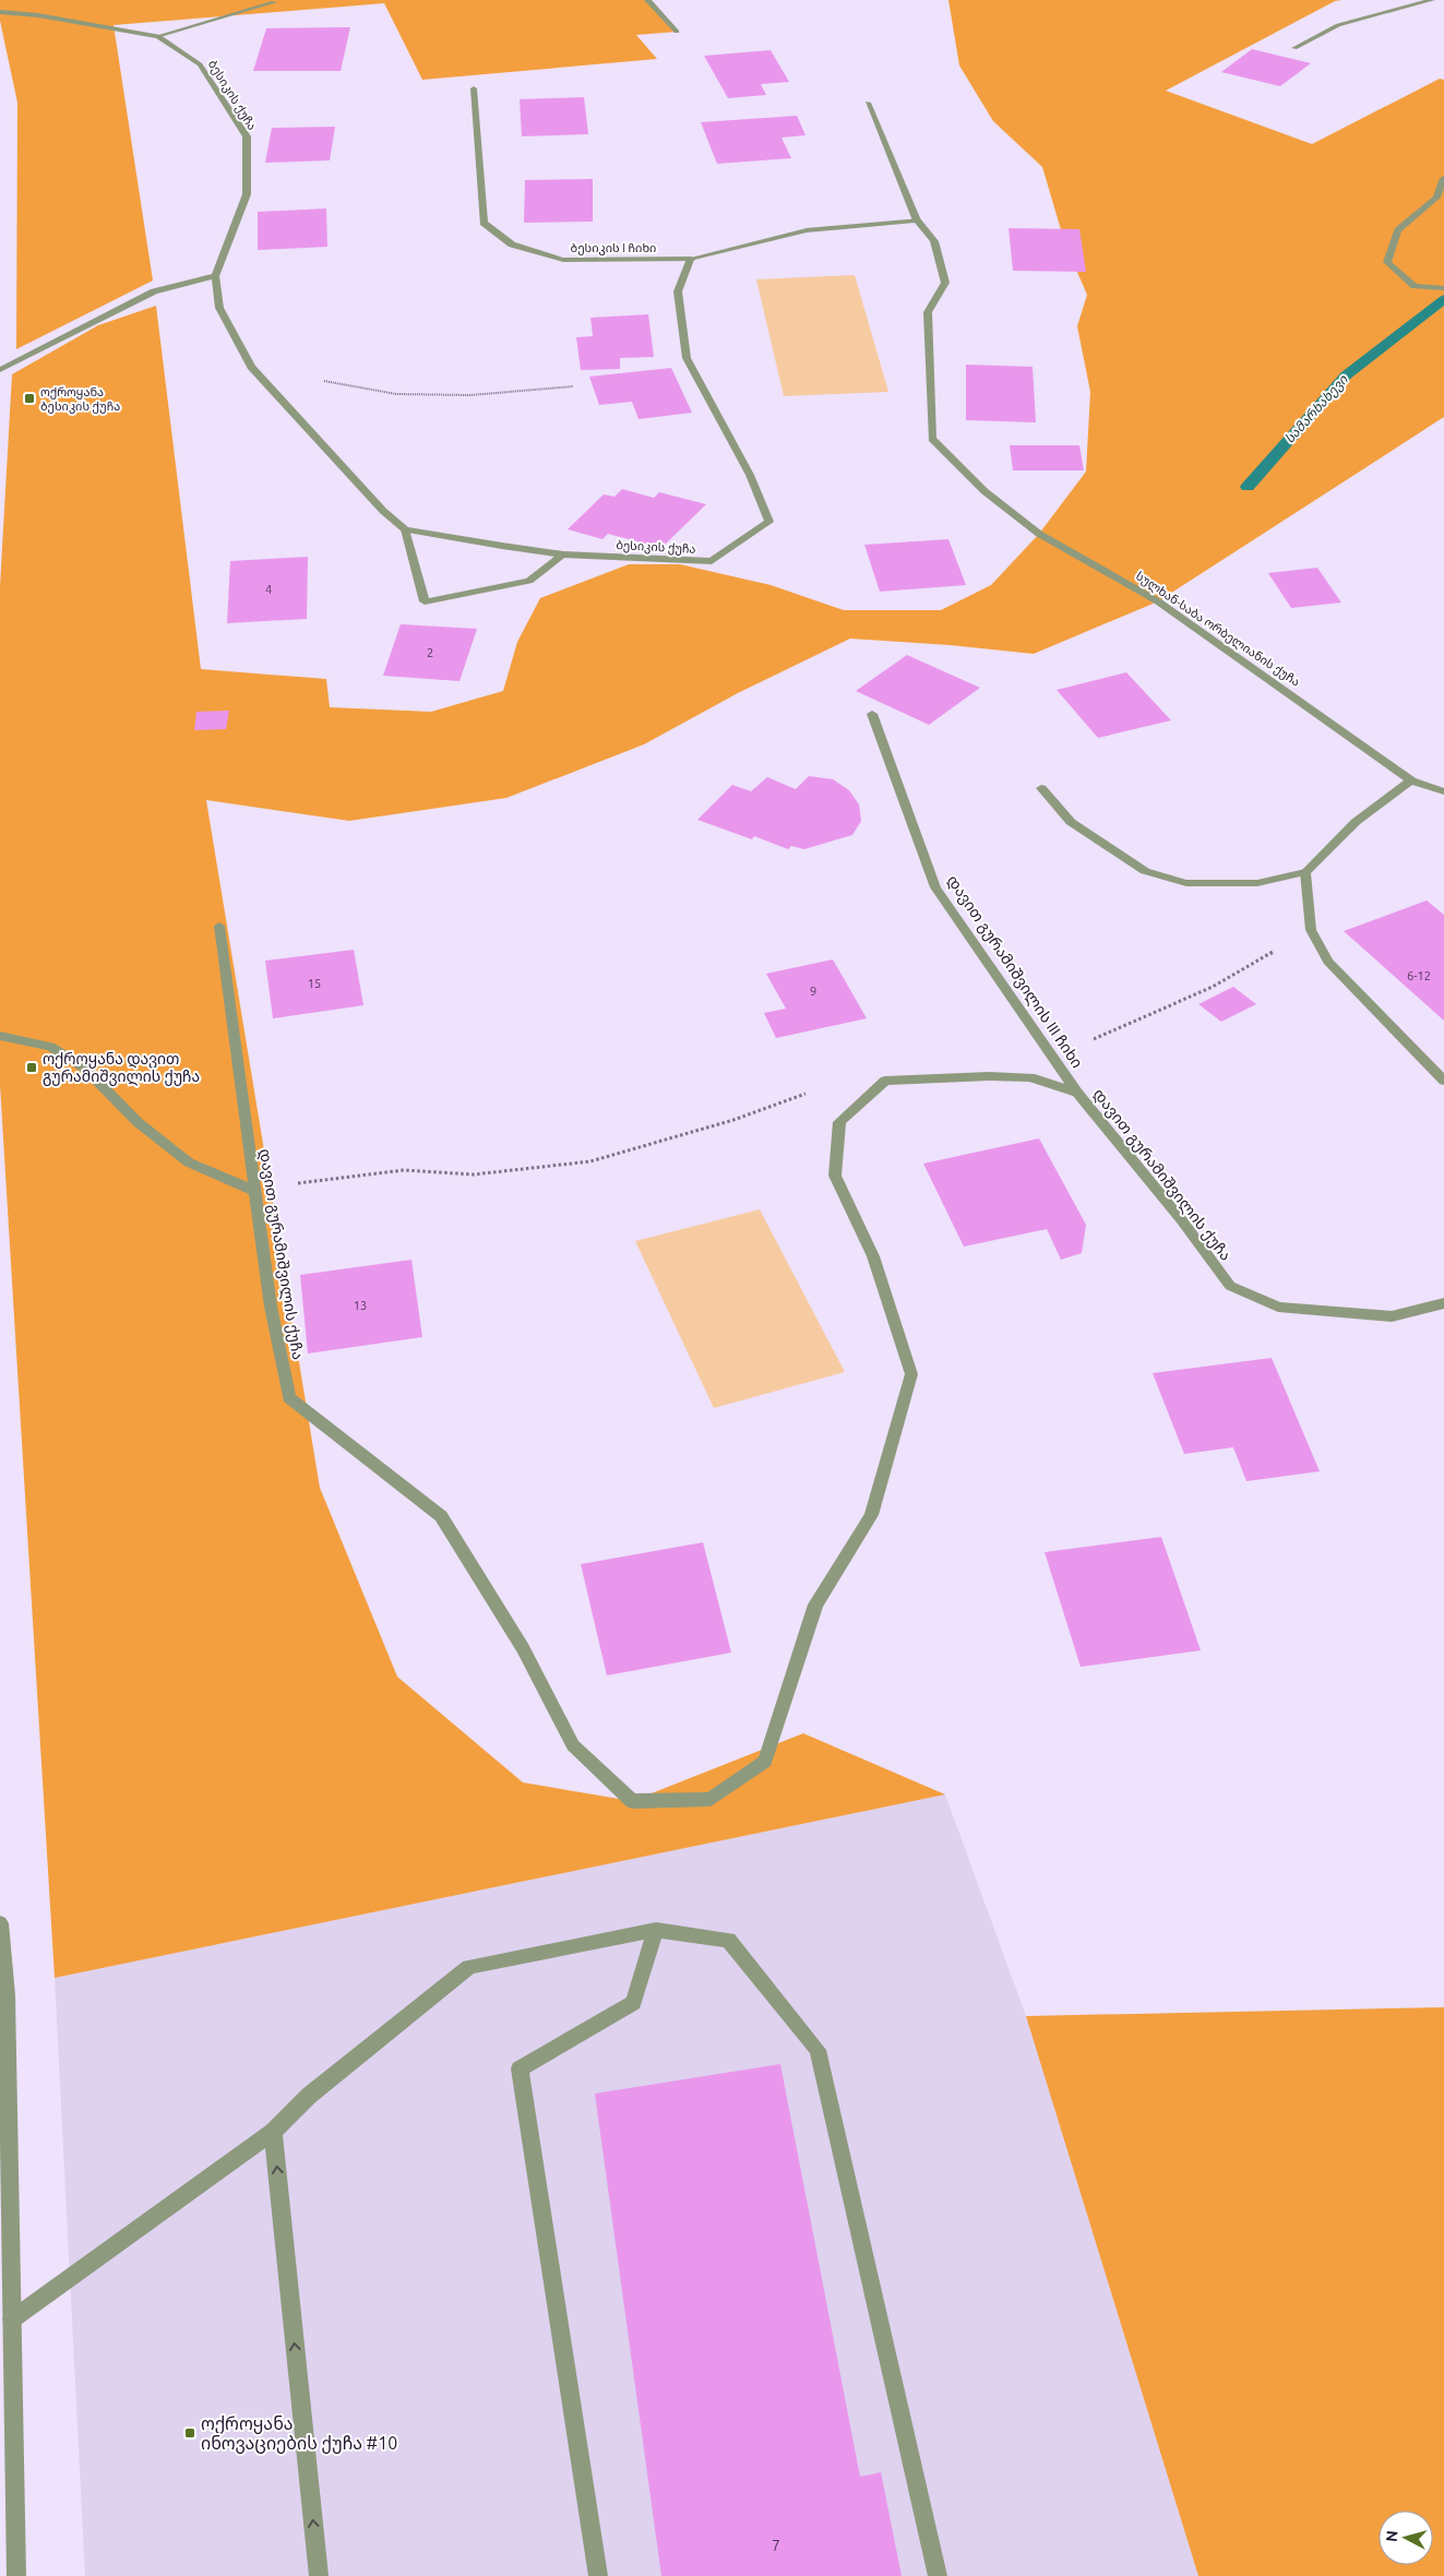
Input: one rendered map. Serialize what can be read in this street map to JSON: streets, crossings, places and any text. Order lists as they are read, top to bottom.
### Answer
{
  "streets": {
    "street": [
      "ბესიკის ქუჩა",
      "ბესიკის I ჩიხი",
      "სულხან-საბა ორბელიანის ქუჩა",
      "დავით გურამიშვილის III ჩიხი",
      "დავით გურამიშვილის ქუჩა"
    ]
  },
  "crossings": [
    ["ბესიკის ქუჩა", "ბესიკის I ჩიხი"],
    ["დავით გურამიშვილის III ჩიხი", "დავით გურამიშვილის ქუჩა"]
  ],
  "water": ["სამარხახევი"],
  "places": {
    "transit": ["ოქროყანა ბესიკის ქუჩა", "ოქროყანა დავით გურამიშვილის ქუჩა", "ოქროყანა ინოვაციების ქუჩა #10"]
  },
  "house_numbers": [
    "4",
    "2",
    "6-12",
    "15",
    "9",
    "13",
    "7"
  ],
  "north": "left"
}
